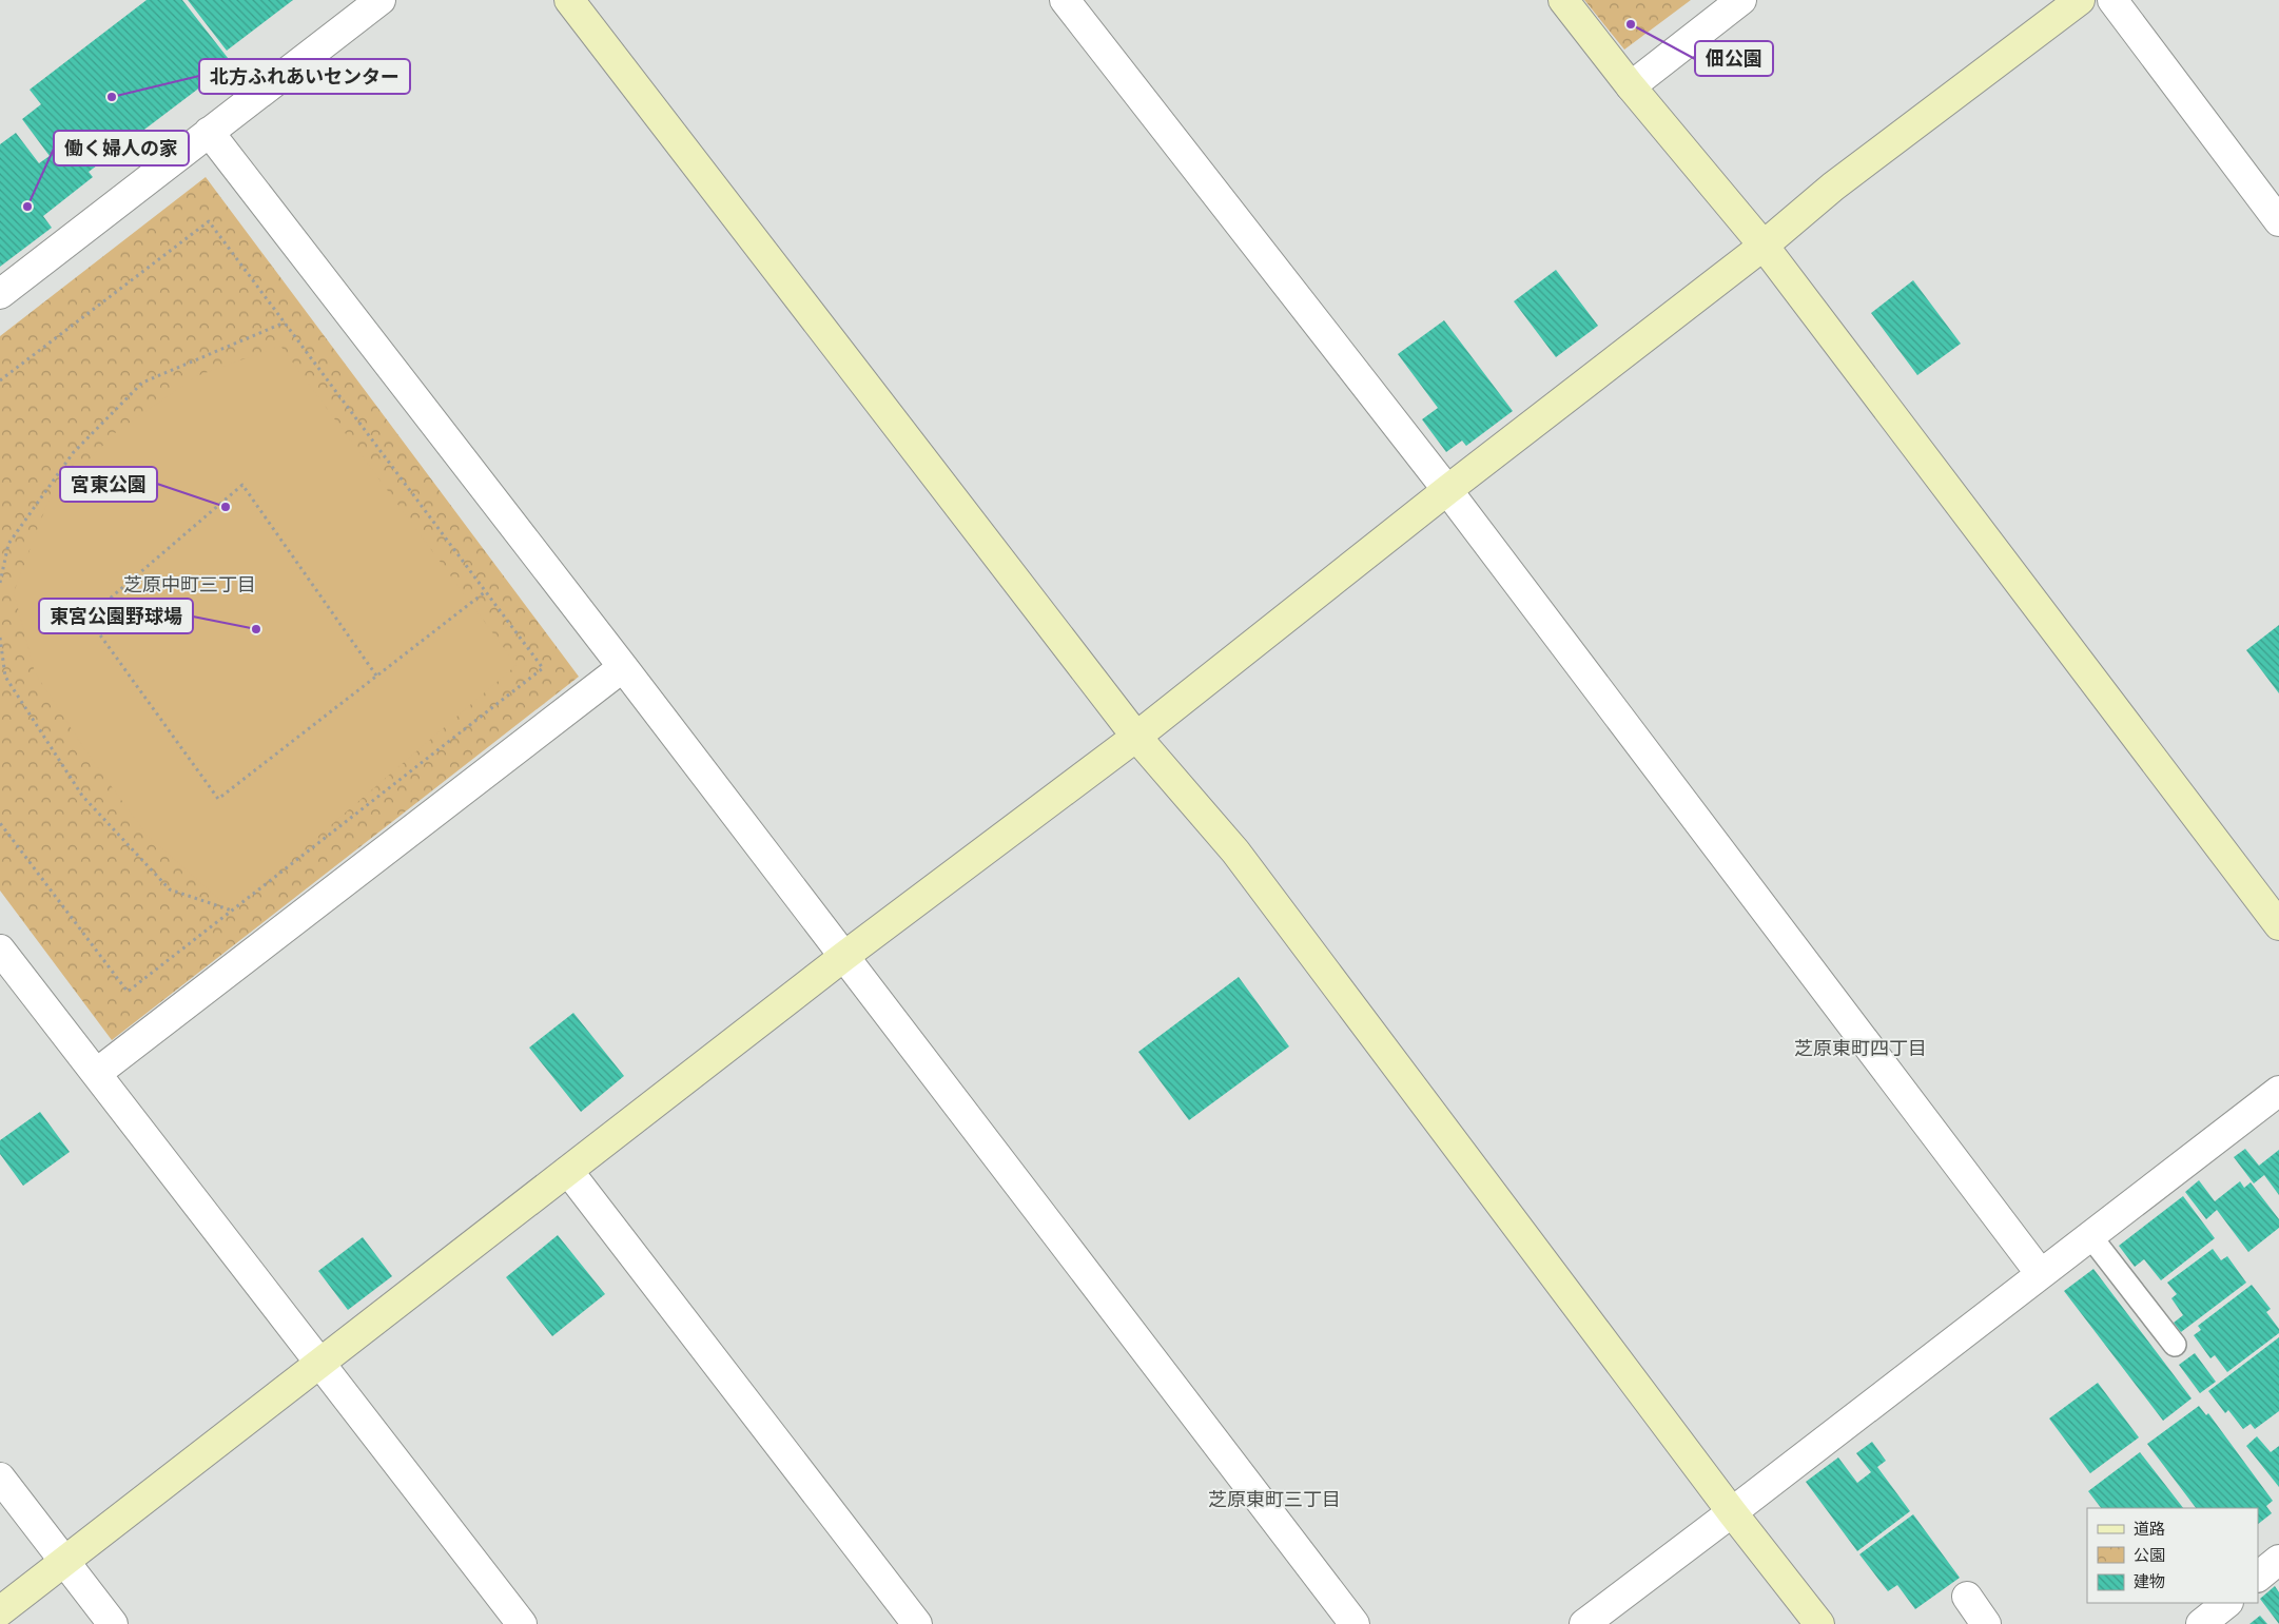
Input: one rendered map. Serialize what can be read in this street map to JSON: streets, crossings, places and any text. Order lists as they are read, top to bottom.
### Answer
{
  "districts": ["芝原中町三丁目", "芝原東町四丁目", "芝原東町三丁目"],
  "places": [
    "佃公園",
    "北方ふれあいセンター",
    "働く婦人の家",
    "宮東公園",
    "東宮公園野球場"
  ],
  "legend": ["道路", "公園", "建物"]
}
